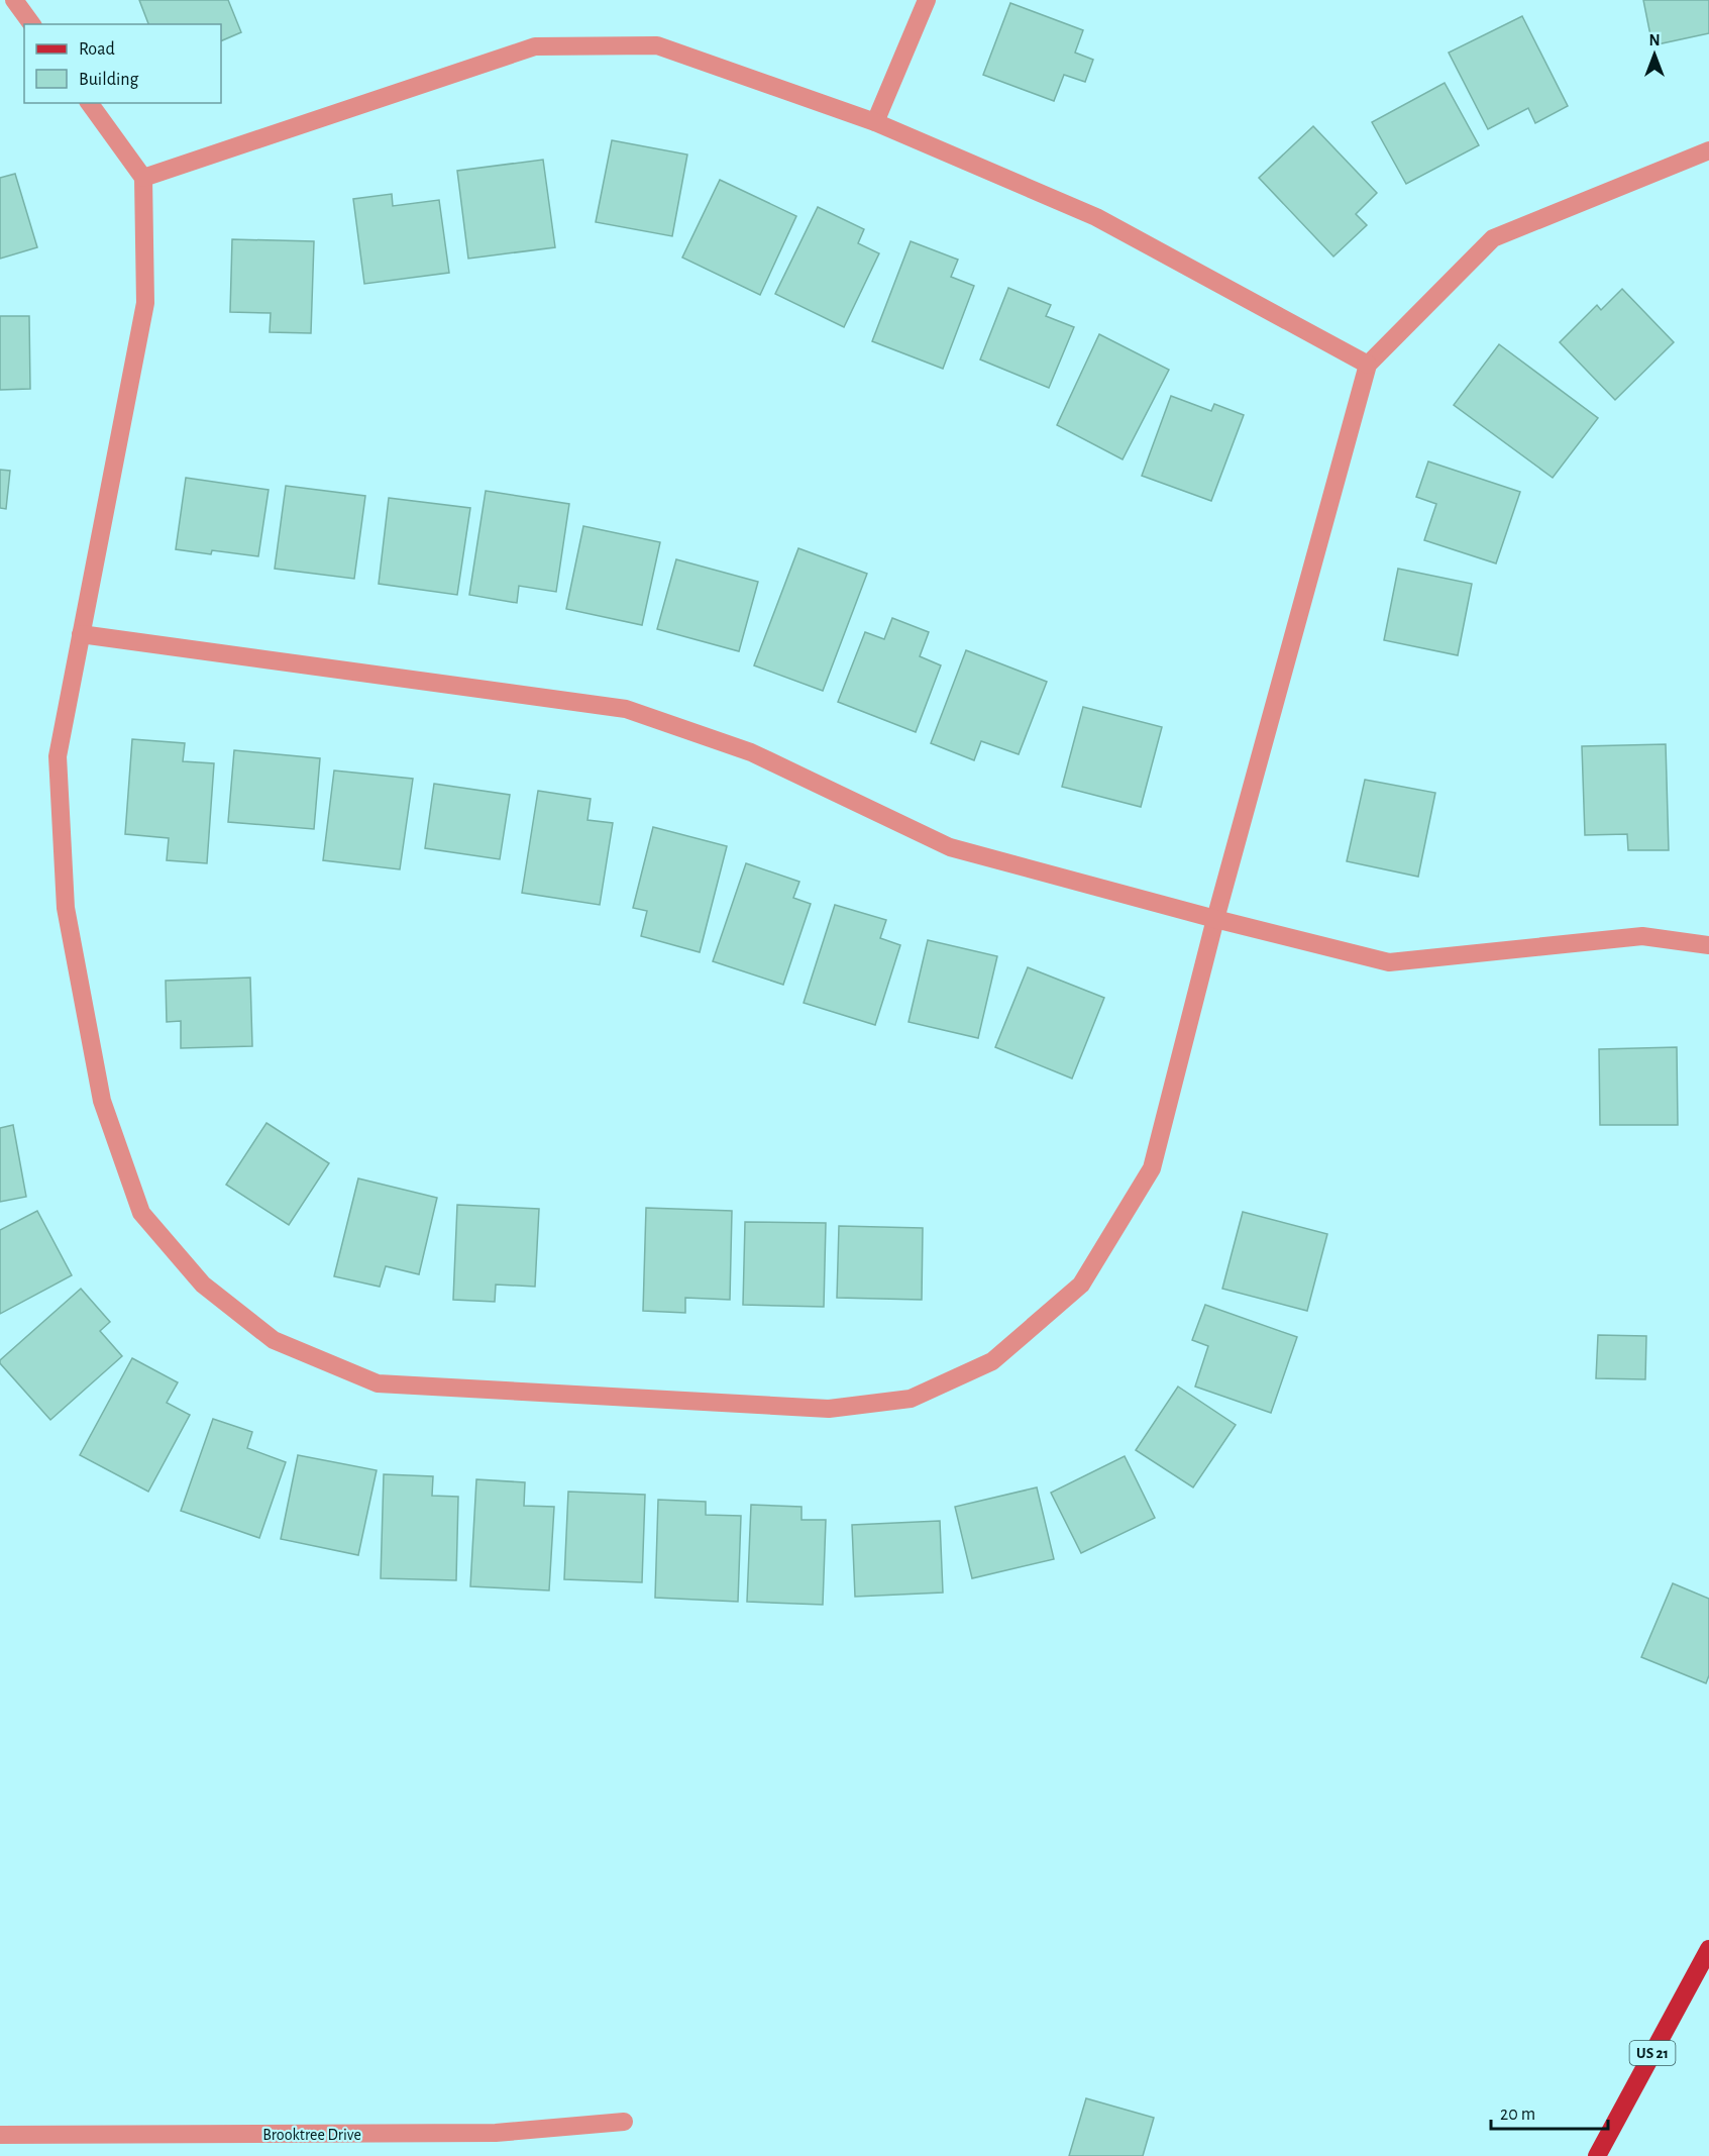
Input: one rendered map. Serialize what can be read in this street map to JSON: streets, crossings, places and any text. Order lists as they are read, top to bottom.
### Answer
{
  "streets": {
    "main road": ["US 21"],
    "street": ["Brooktree Drive"]
  },
  "legend": ["Road", "Building"],
  "scale_bar": "20 m",
  "north": "top"
}
